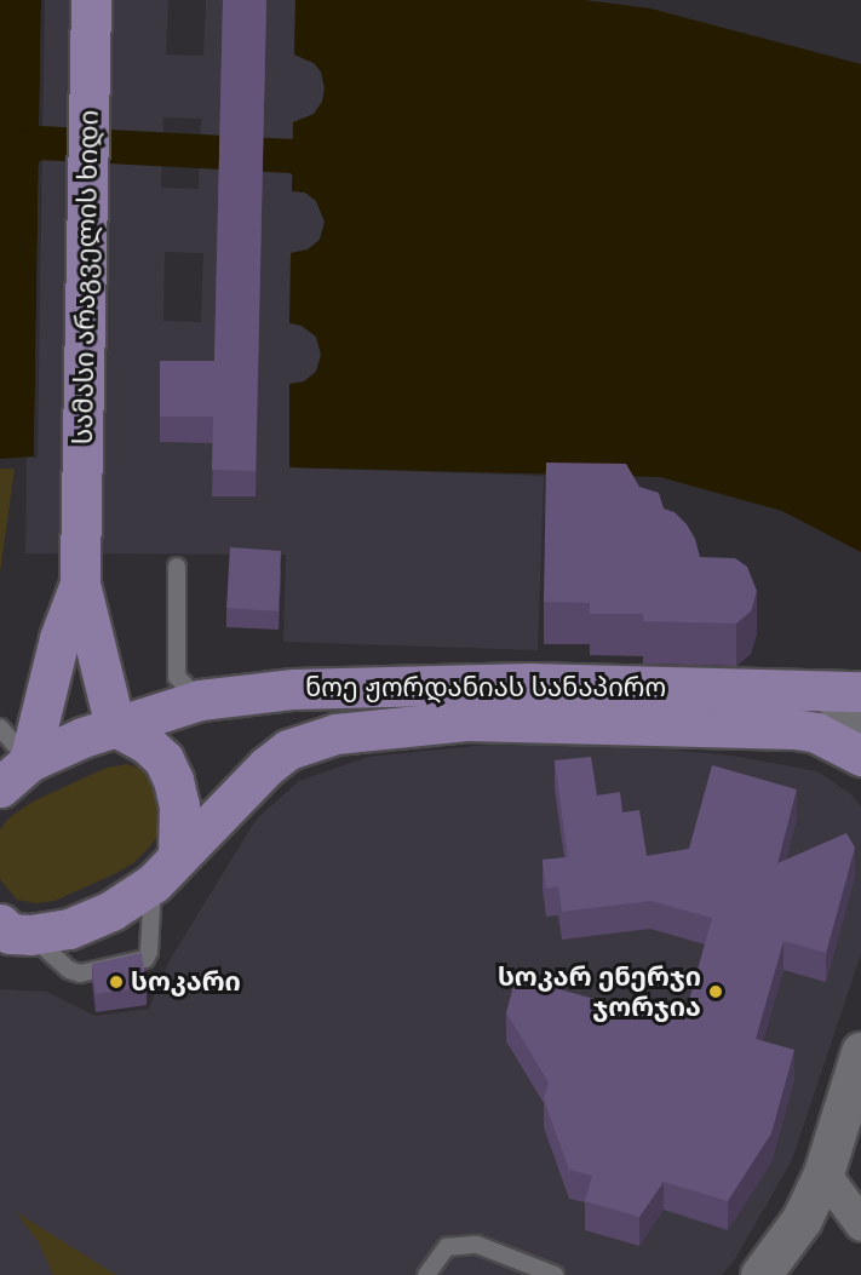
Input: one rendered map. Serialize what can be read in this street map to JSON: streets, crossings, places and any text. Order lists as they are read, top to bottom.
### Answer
{
  "streets": {
    "main road": ["სამასი არაგველის ხიდი", "ნოე ჟორდანიას სანაპირო"]
  },
  "places": ["სოკარი", "სოკარ ენერჯი ჯორჯია"]
}
